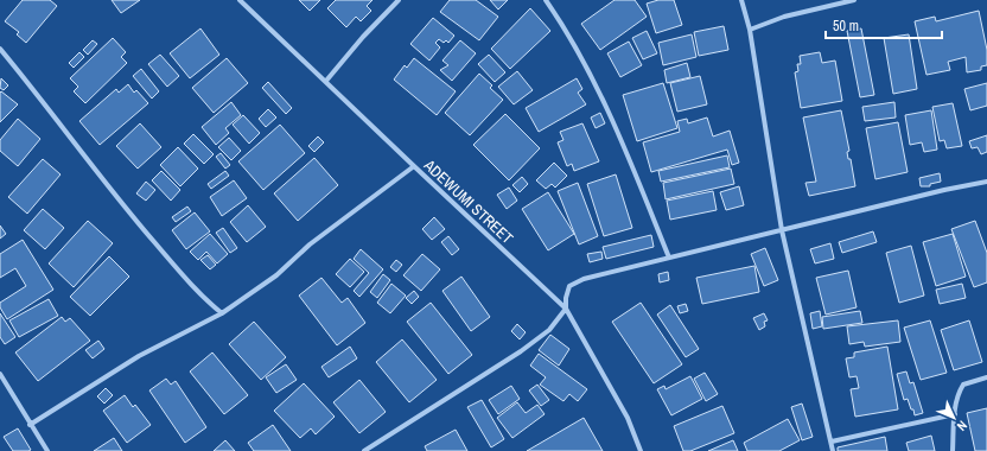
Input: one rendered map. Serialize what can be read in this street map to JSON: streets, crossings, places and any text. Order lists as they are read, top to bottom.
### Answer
{
  "streets": {
    "street": ["ADEWUMI STREET"]
  },
  "scale_bar": "50 m",
  "north": "bottom right"
}
